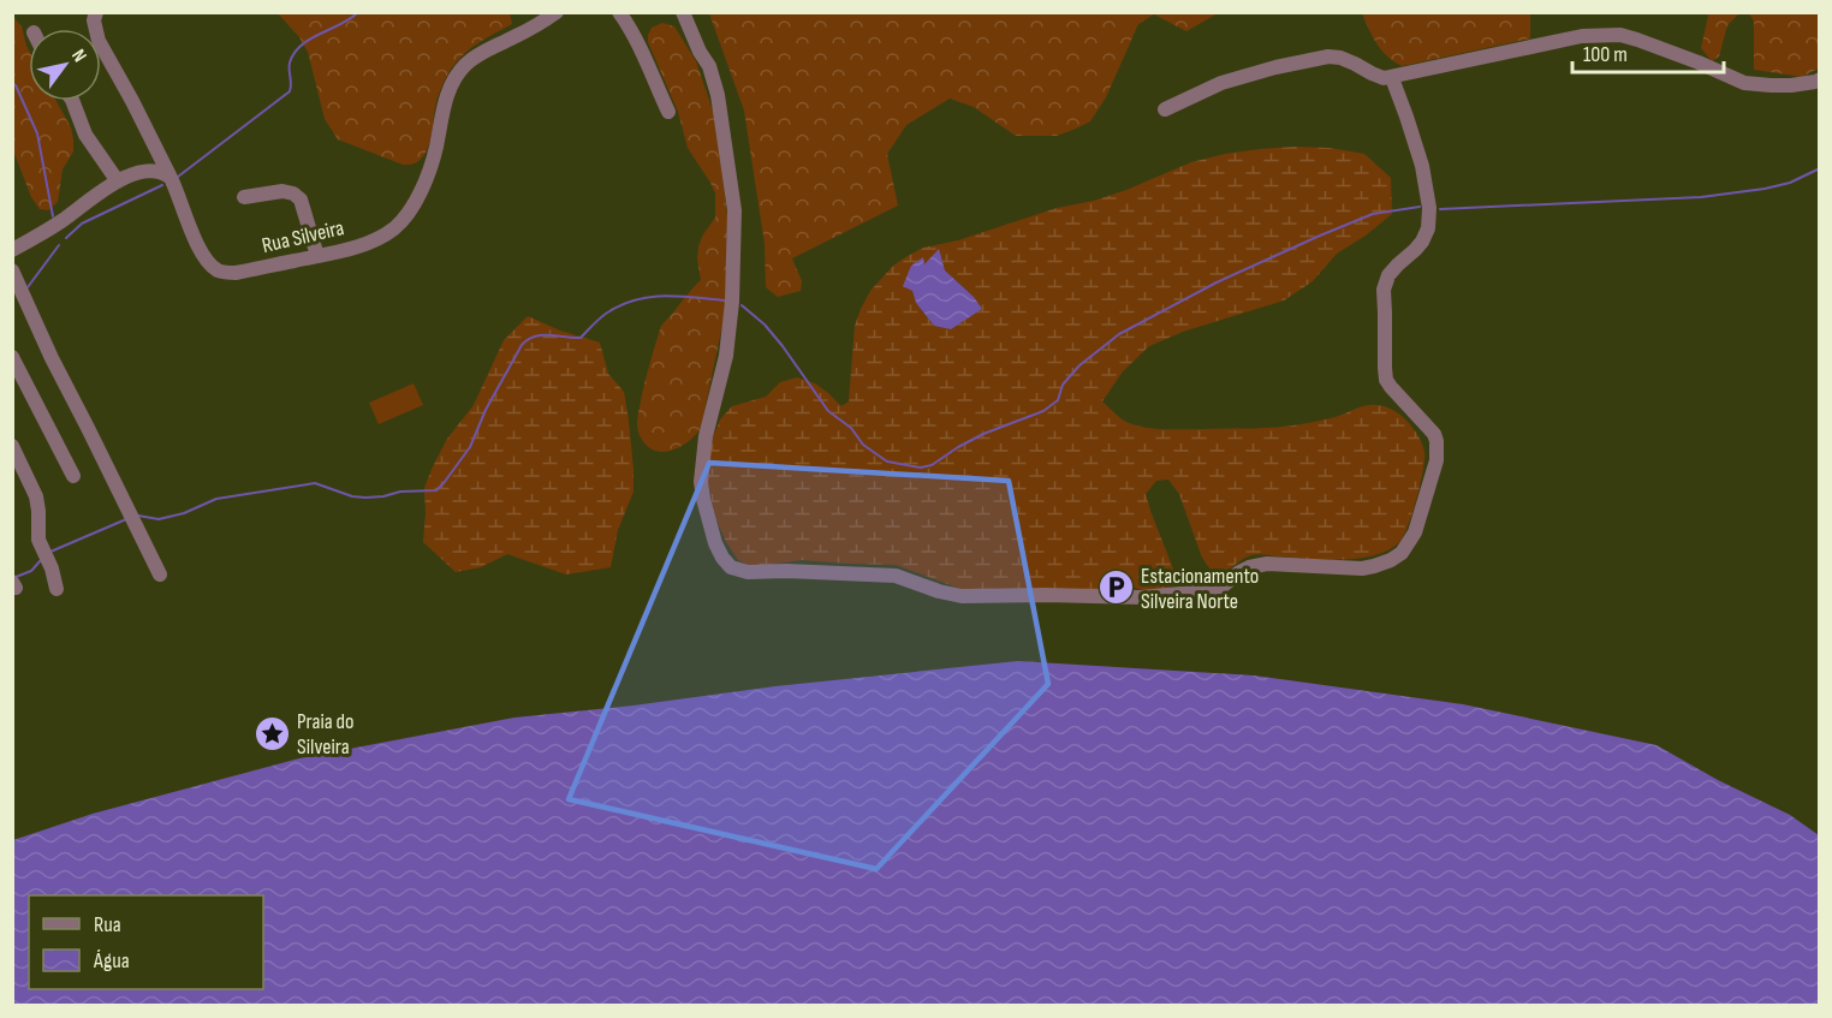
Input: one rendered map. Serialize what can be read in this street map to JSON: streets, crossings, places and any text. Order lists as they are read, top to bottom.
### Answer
{
  "streets": {
    "street": ["Rua Silveira"]
  },
  "places": {
    "parking": ["Estacionamento Silveira Norte"],
    "place": ["Praia do Silveira"]
  },
  "legend": ["Rua", "Água"],
  "scale_bar": "100 m",
  "north": "top right"
}
